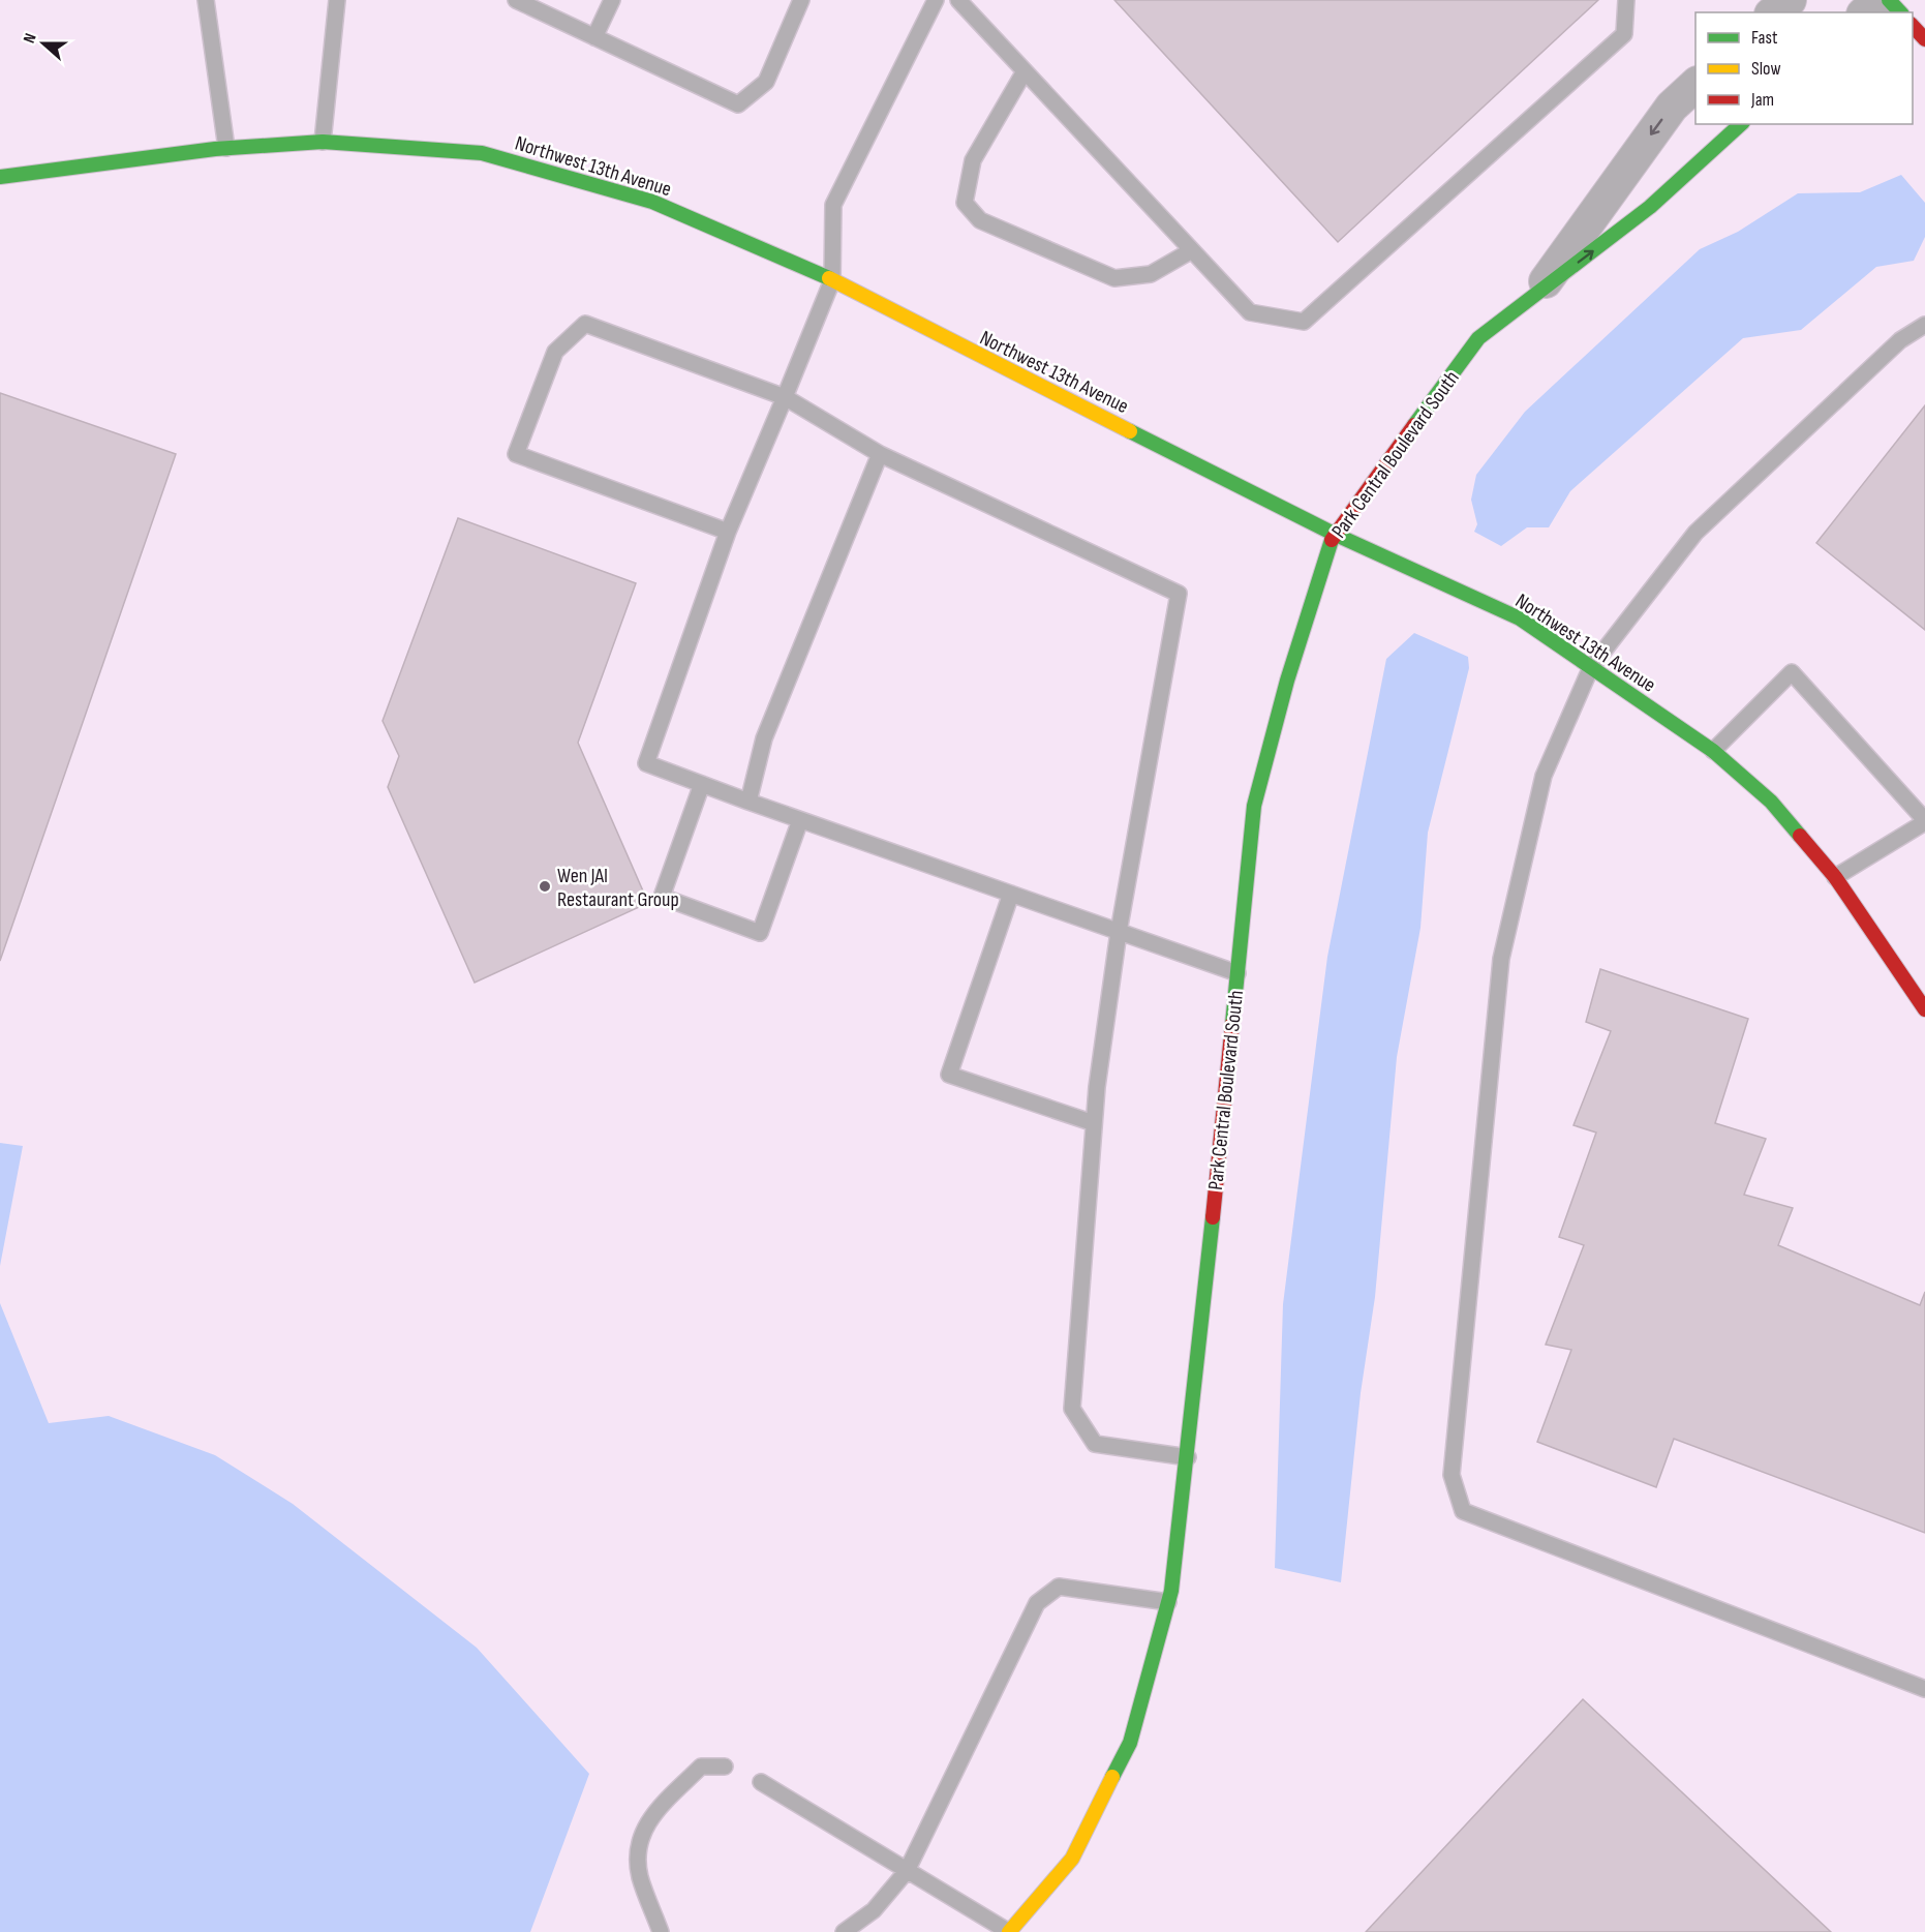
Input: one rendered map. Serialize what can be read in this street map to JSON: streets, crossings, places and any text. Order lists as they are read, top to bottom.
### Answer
{
  "streets": {
    "street": ["Northwest 13th Avenue", "Park Central Boulevard South"]
  },
  "crossings": [
    ["Northwest 13th Avenue", "Park Central Boulevard South"]
  ],
  "places": ["Wen JAI Restaurant Group"],
  "legend": ["Fast", "Slow", "Jam"],
  "north": "left"
}
